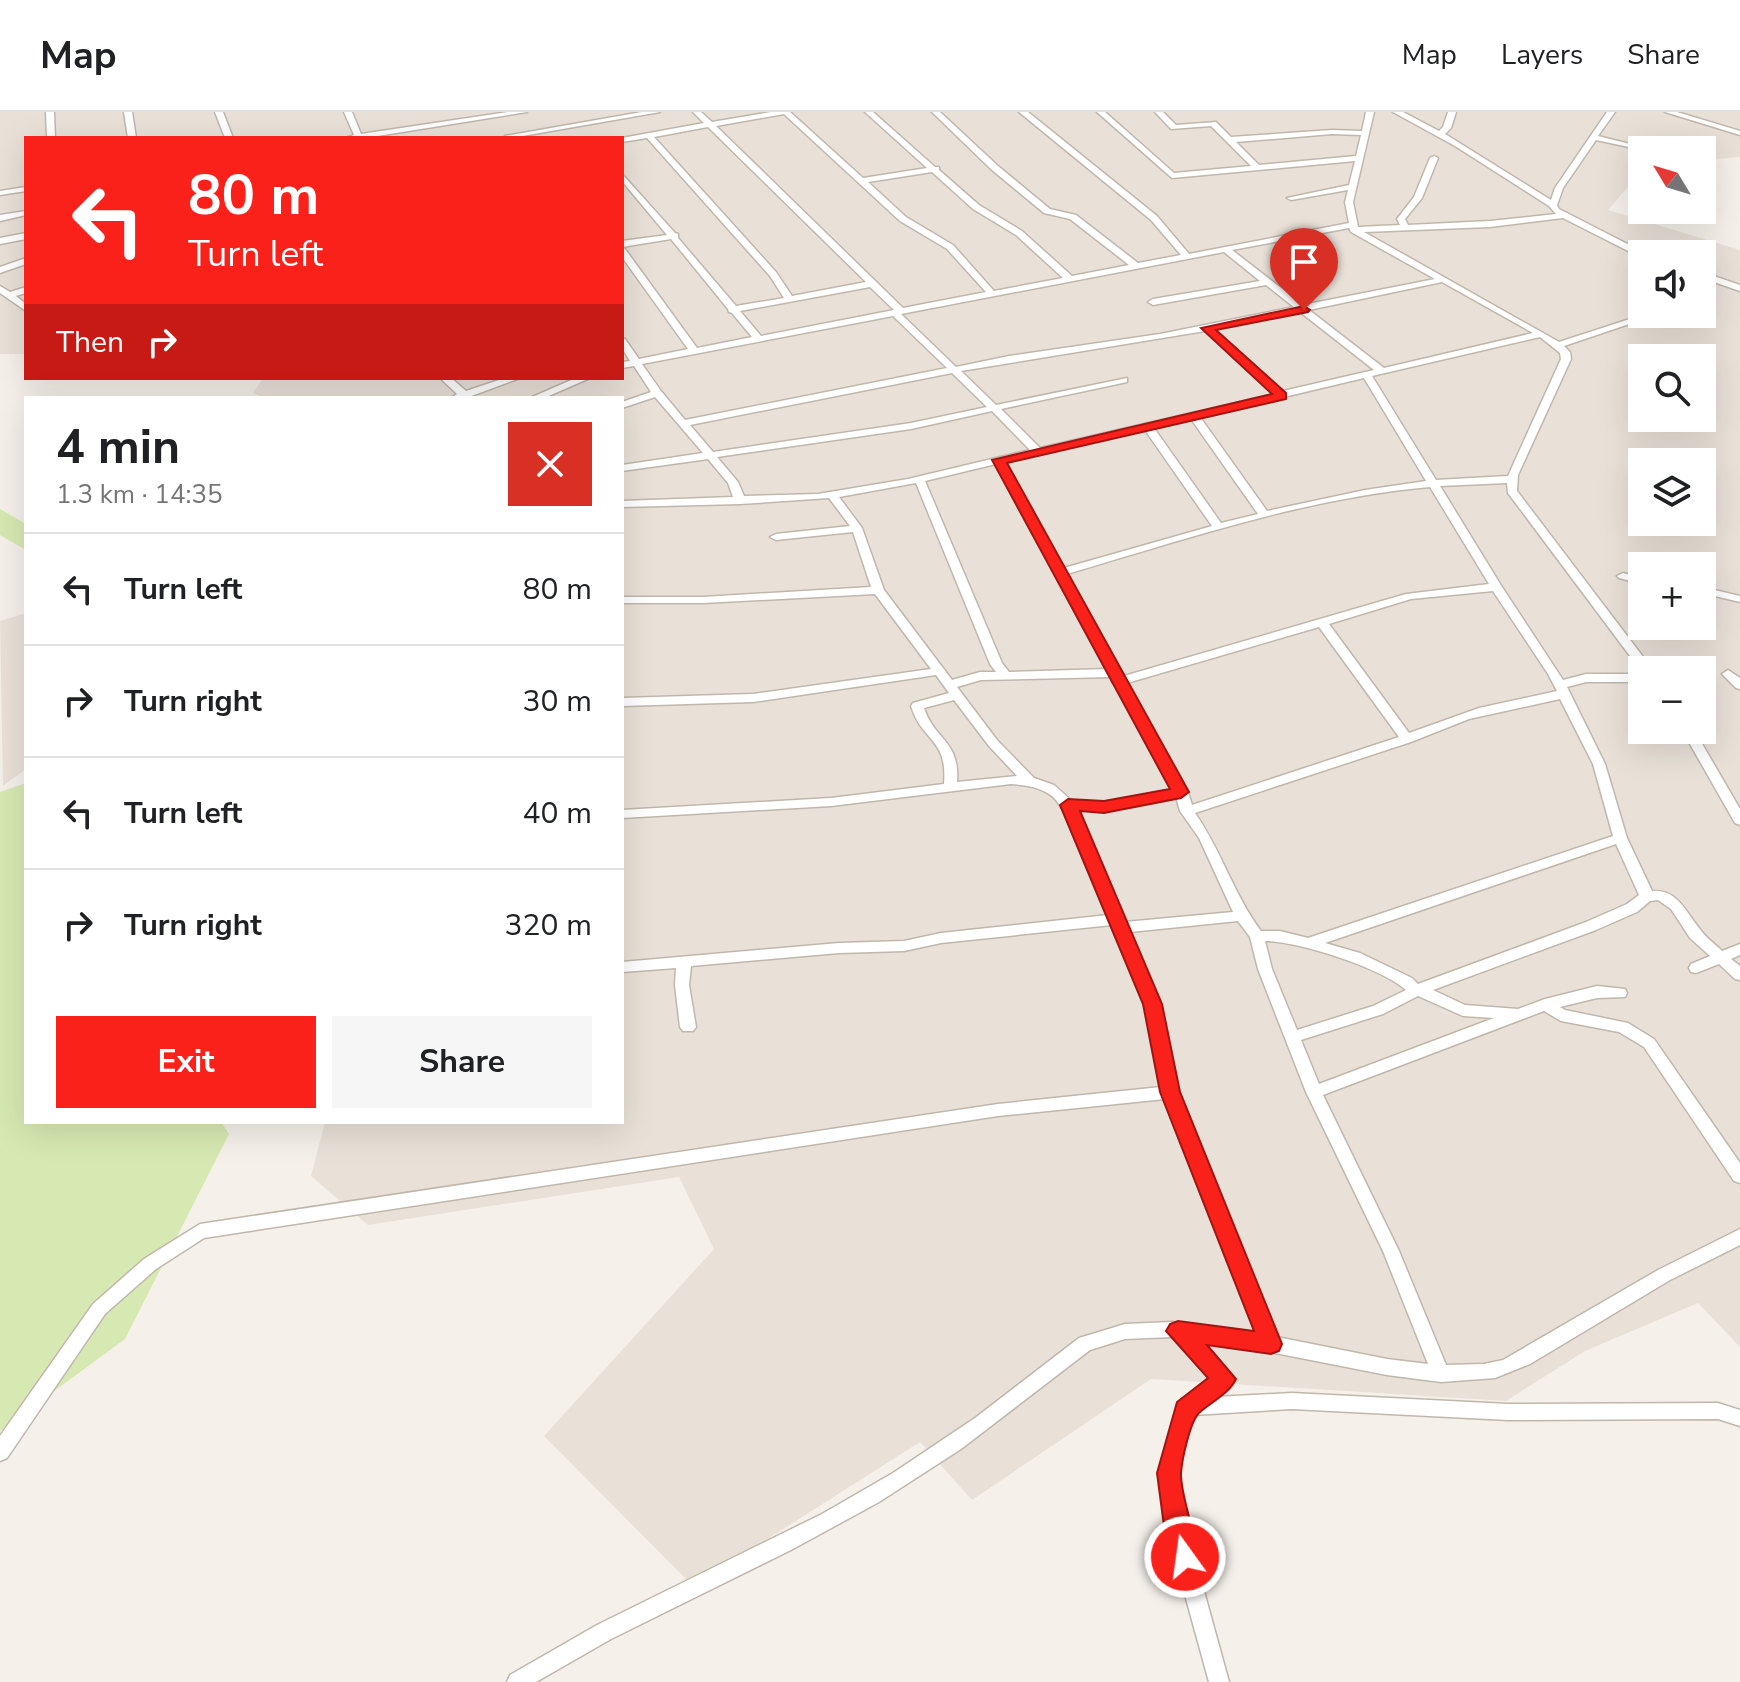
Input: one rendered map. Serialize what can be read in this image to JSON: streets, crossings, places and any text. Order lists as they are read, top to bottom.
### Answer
{
  "north": "top left",
  "page": {
    "header": "Map",
    "nav": ["Map", "Layers", "Share"],
    "map_buttons": ["+", "−"],
    "turn": ["80 m", "Turn left"],
    "then": "Then",
    "heading": ["4 min", "1.3 km · 14:35"],
    "list": [
      {
        "name": "Turn left",
        "value": "80 m"
      },
      {
        "name": "Turn right",
        "value": "30 m"
      },
      {
        "name": "Turn left",
        "value": "40 m"
      },
      {
        "name": "Turn right",
        "value": "320 m"
      }
    ],
    "buttons": ["Exit", "Share"]
  }
}
